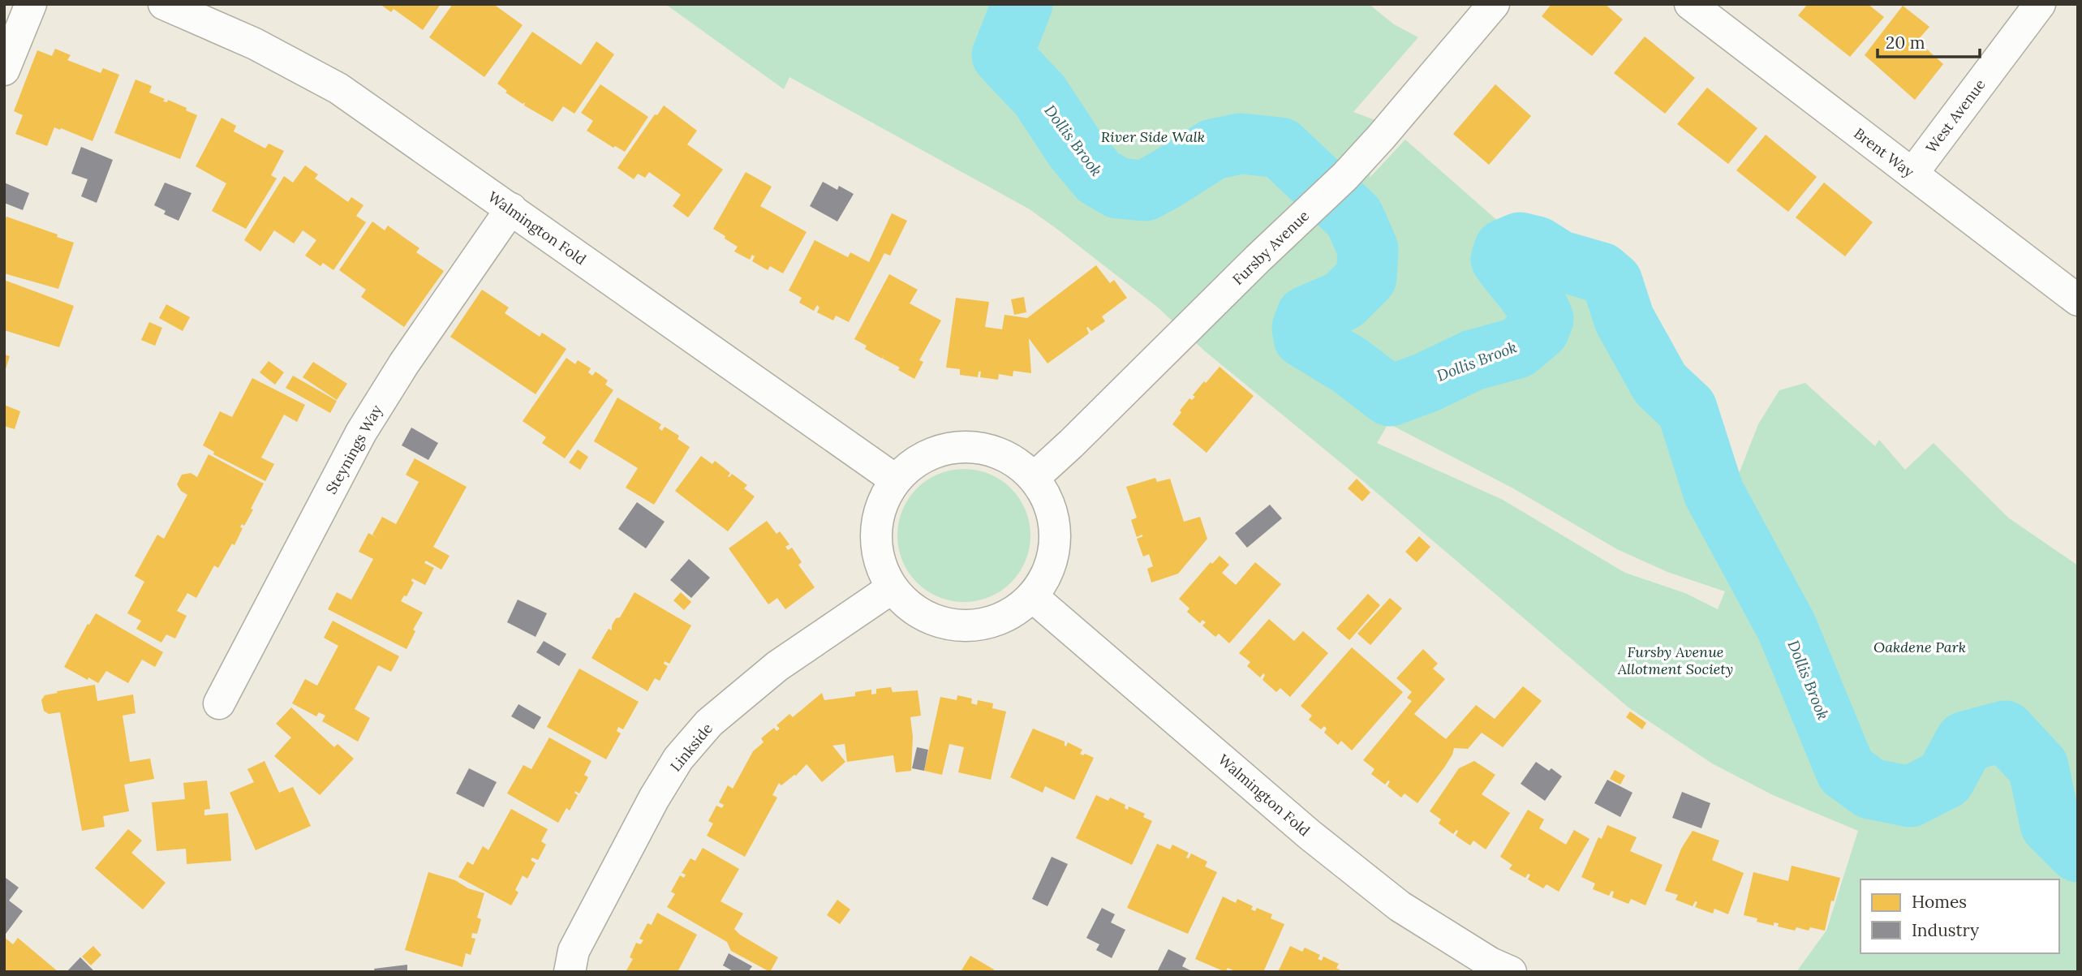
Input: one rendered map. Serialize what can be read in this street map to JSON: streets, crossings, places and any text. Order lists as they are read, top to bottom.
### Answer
{
  "streets": {
    "street": [
      "West Avenue",
      "Brent Way",
      "Walmington Fold",
      "Fursby Avenue",
      "Steynings Way",
      "Linkside"
    ]
  },
  "crossings": [
    ["West Avenue", "Brent Way"],
    ["Walmington Fold", "Fursby Avenue"],
    ["Walmington Fold", "Steynings Way"],
    ["Walmington Fold", "Linkside"],
    ["Fursby Avenue", "Linkside"]
  ],
  "water": ["Dollis Brook"],
  "parks": ["River Side Walk", "Oakdene Park", "Fursby Avenue Allotment Society"],
  "legend": ["Homes", "Industry"],
  "scale_bar": "20 m"
}
